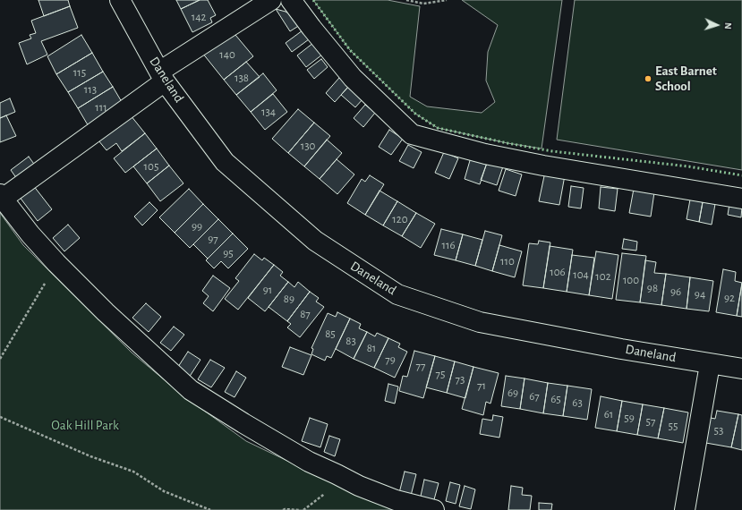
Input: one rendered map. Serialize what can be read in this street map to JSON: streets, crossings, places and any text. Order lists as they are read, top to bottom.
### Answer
{
  "streets": {
    "street": ["Daneland"]
  },
  "parks": ["Oak Hill Park"],
  "places": ["East Barnet School"],
  "house_numbers": [
    "142",
    "140",
    "115",
    "138",
    "113",
    "111",
    "134",
    "130",
    "105",
    "120",
    "99",
    "97",
    "116",
    "95",
    "110",
    "106",
    "104",
    "102",
    "100",
    "98",
    "91",
    "96",
    "94",
    "92",
    "89",
    "87",
    "85",
    "83",
    "81",
    "79",
    "77",
    "75",
    "73",
    "71",
    "69",
    "67",
    "65",
    "63",
    "61",
    "59",
    "57",
    "55",
    "53"
  ],
  "north": "right"
}
